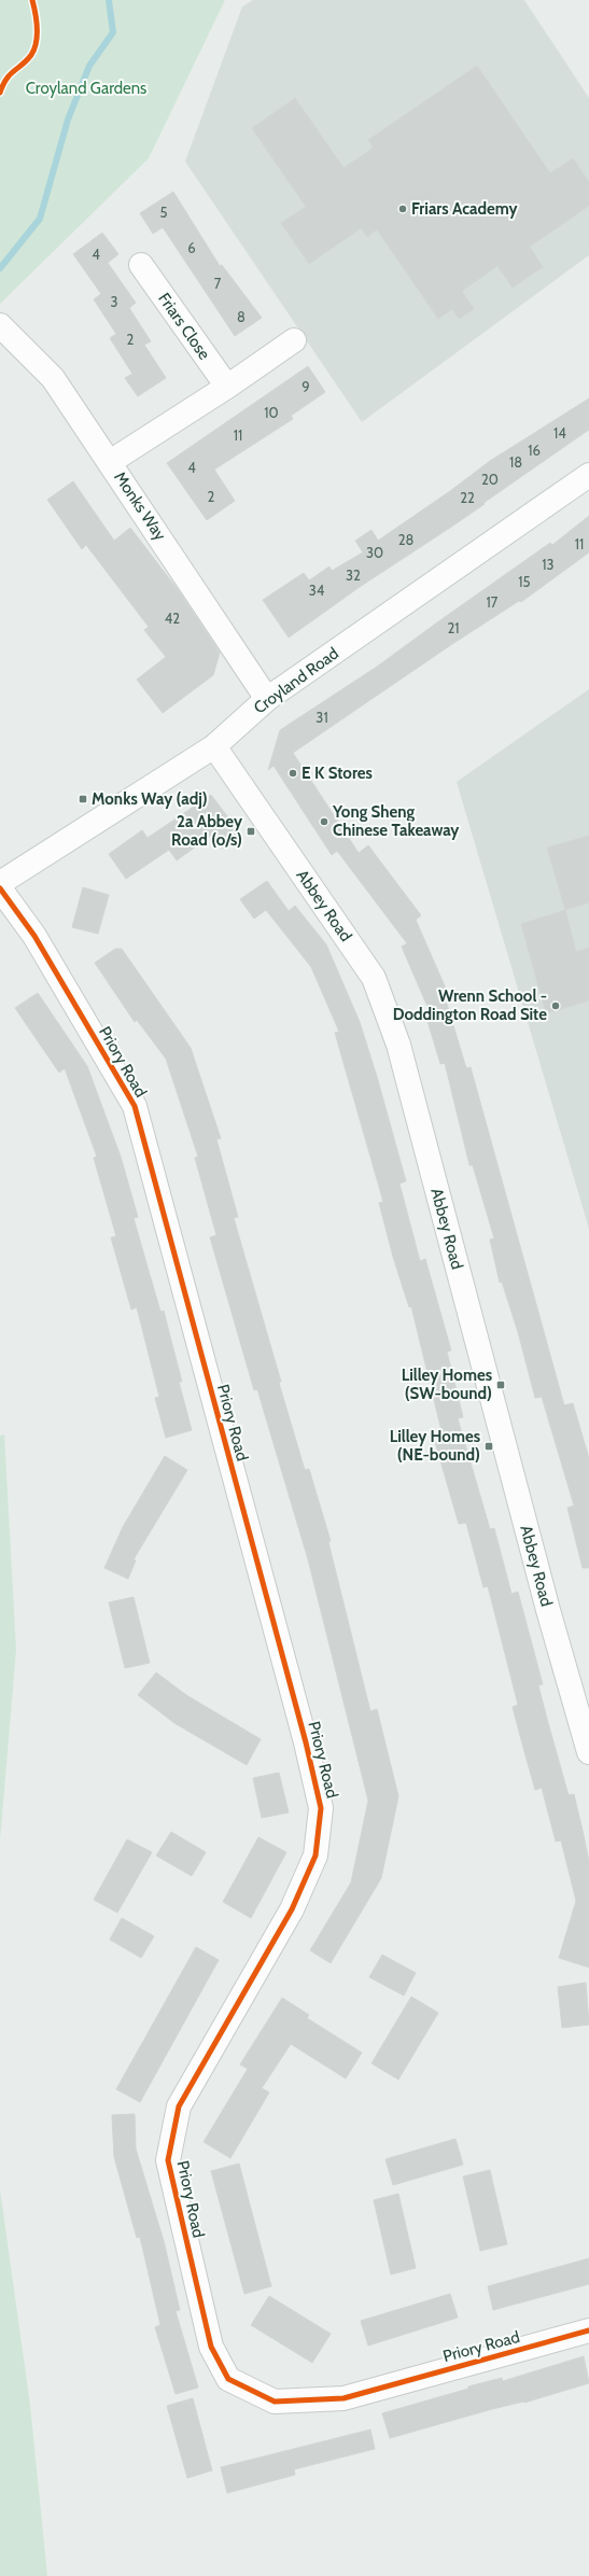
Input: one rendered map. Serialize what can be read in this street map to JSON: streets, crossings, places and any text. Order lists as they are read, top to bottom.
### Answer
{
  "streets": {
    "street": [
      "Friars Close",
      "Monks Way",
      "Croyland Road",
      "Abbey Road",
      "Priory Road"
    ]
  },
  "crossings": [
    ["Monks Way", "Croyland Road"],
    ["Croyland Road", "Abbey Road"]
  ],
  "parks": ["Croyland Gardens"],
  "places": {
    "other": [
      "Friars Academy",
      "E K Stores",
      "Yong Sheng Chinese Takeaway",
      "Wrenn School - Doddington Road Site"
    ],
    "transit": [
      "Monks Way (adj)",
      "2a Abbey Road (o/s)",
      "Lilley Homes (SW-bound)",
      "Lilley Homes (NE-bound)"
    ]
  },
  "house_numbers": [
    "5",
    "6",
    "4",
    "7",
    "3",
    "8",
    "2",
    "9",
    "10",
    "14",
    "11",
    "16",
    "18",
    "4",
    "20",
    "2",
    "22",
    "28",
    "11",
    "30",
    "13",
    "32",
    "15",
    "34",
    "17",
    "42",
    "21",
    "31"
  ]
}
